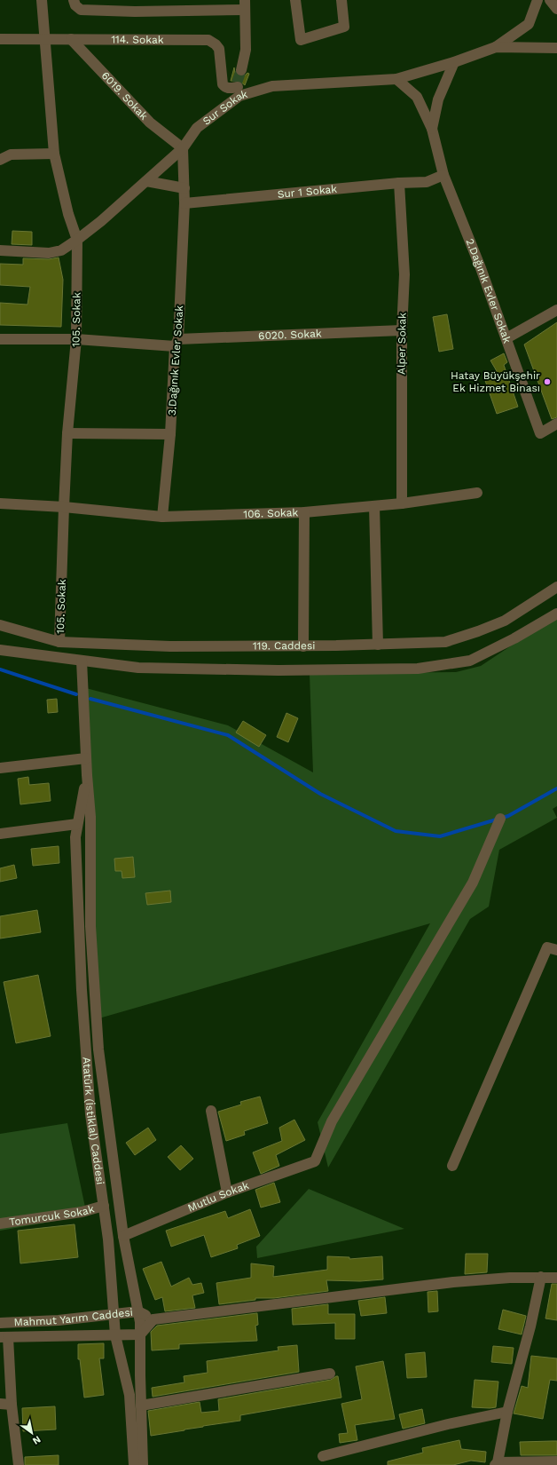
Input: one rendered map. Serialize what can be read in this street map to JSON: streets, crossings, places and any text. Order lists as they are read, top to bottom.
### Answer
{
  "streets": {
    "street": [
      "114. Sokak",
      "6019. Sokak",
      "Sur Sokak",
      "Sur 1 Sokak",
      "2.Dağınık Evler Sokak",
      "105. Sokak",
      "6020. Sokak",
      "Alper Sokak",
      "3.Dağınık Evler Sokak",
      "106. Sokak",
      "119. Caddesi",
      "Atatürk (İstiklal) Caddesi",
      "Mutlu Sokak",
      "Tomurcuk Sokak",
      "Mahmut Yarım Caddesi"
    ]
  },
  "crossings": [
    ["114. Sokak", "6019. Sokak"],
    ["114. Sokak", "Sur Sokak"],
    ["114. Sokak", "105. Sokak"],
    ["6019. Sokak", "Sur Sokak"],
    ["Sur Sokak", "2.Dağınık Evler Sokak"],
    ["Sur Sokak", "105. Sokak"],
    ["Sur 1 Sokak", "2.Dağınık Evler Sokak"],
    ["Sur 1 Sokak", "Alper Sokak"],
    ["Sur 1 Sokak", "3.Dağınık Evler Sokak"],
    ["105. Sokak", "6020. Sokak"],
    ["105. Sokak", "106. Sokak"],
    ["105. Sokak", "119. Caddesi"],
    ["6020. Sokak", "Alper Sokak"],
    ["6020. Sokak", "3.Dağınık Evler Sokak"],
    ["Alper Sokak", "106. Sokak"],
    ["3.Dağınık Evler Sokak", "106. Sokak"],
    ["Atatürk (İstiklal) Caddesi", "Mutlu Sokak"],
    ["Atatürk (İstiklal) Caddesi", "Tomurcuk Sokak"],
    ["Atatürk (İstiklal) Caddesi", "Mahmut Yarım Caddesi"]
  ],
  "places": ["Hatay Büyükşehir Ek Hizmet Binası"],
  "north": "bottom right"
}
